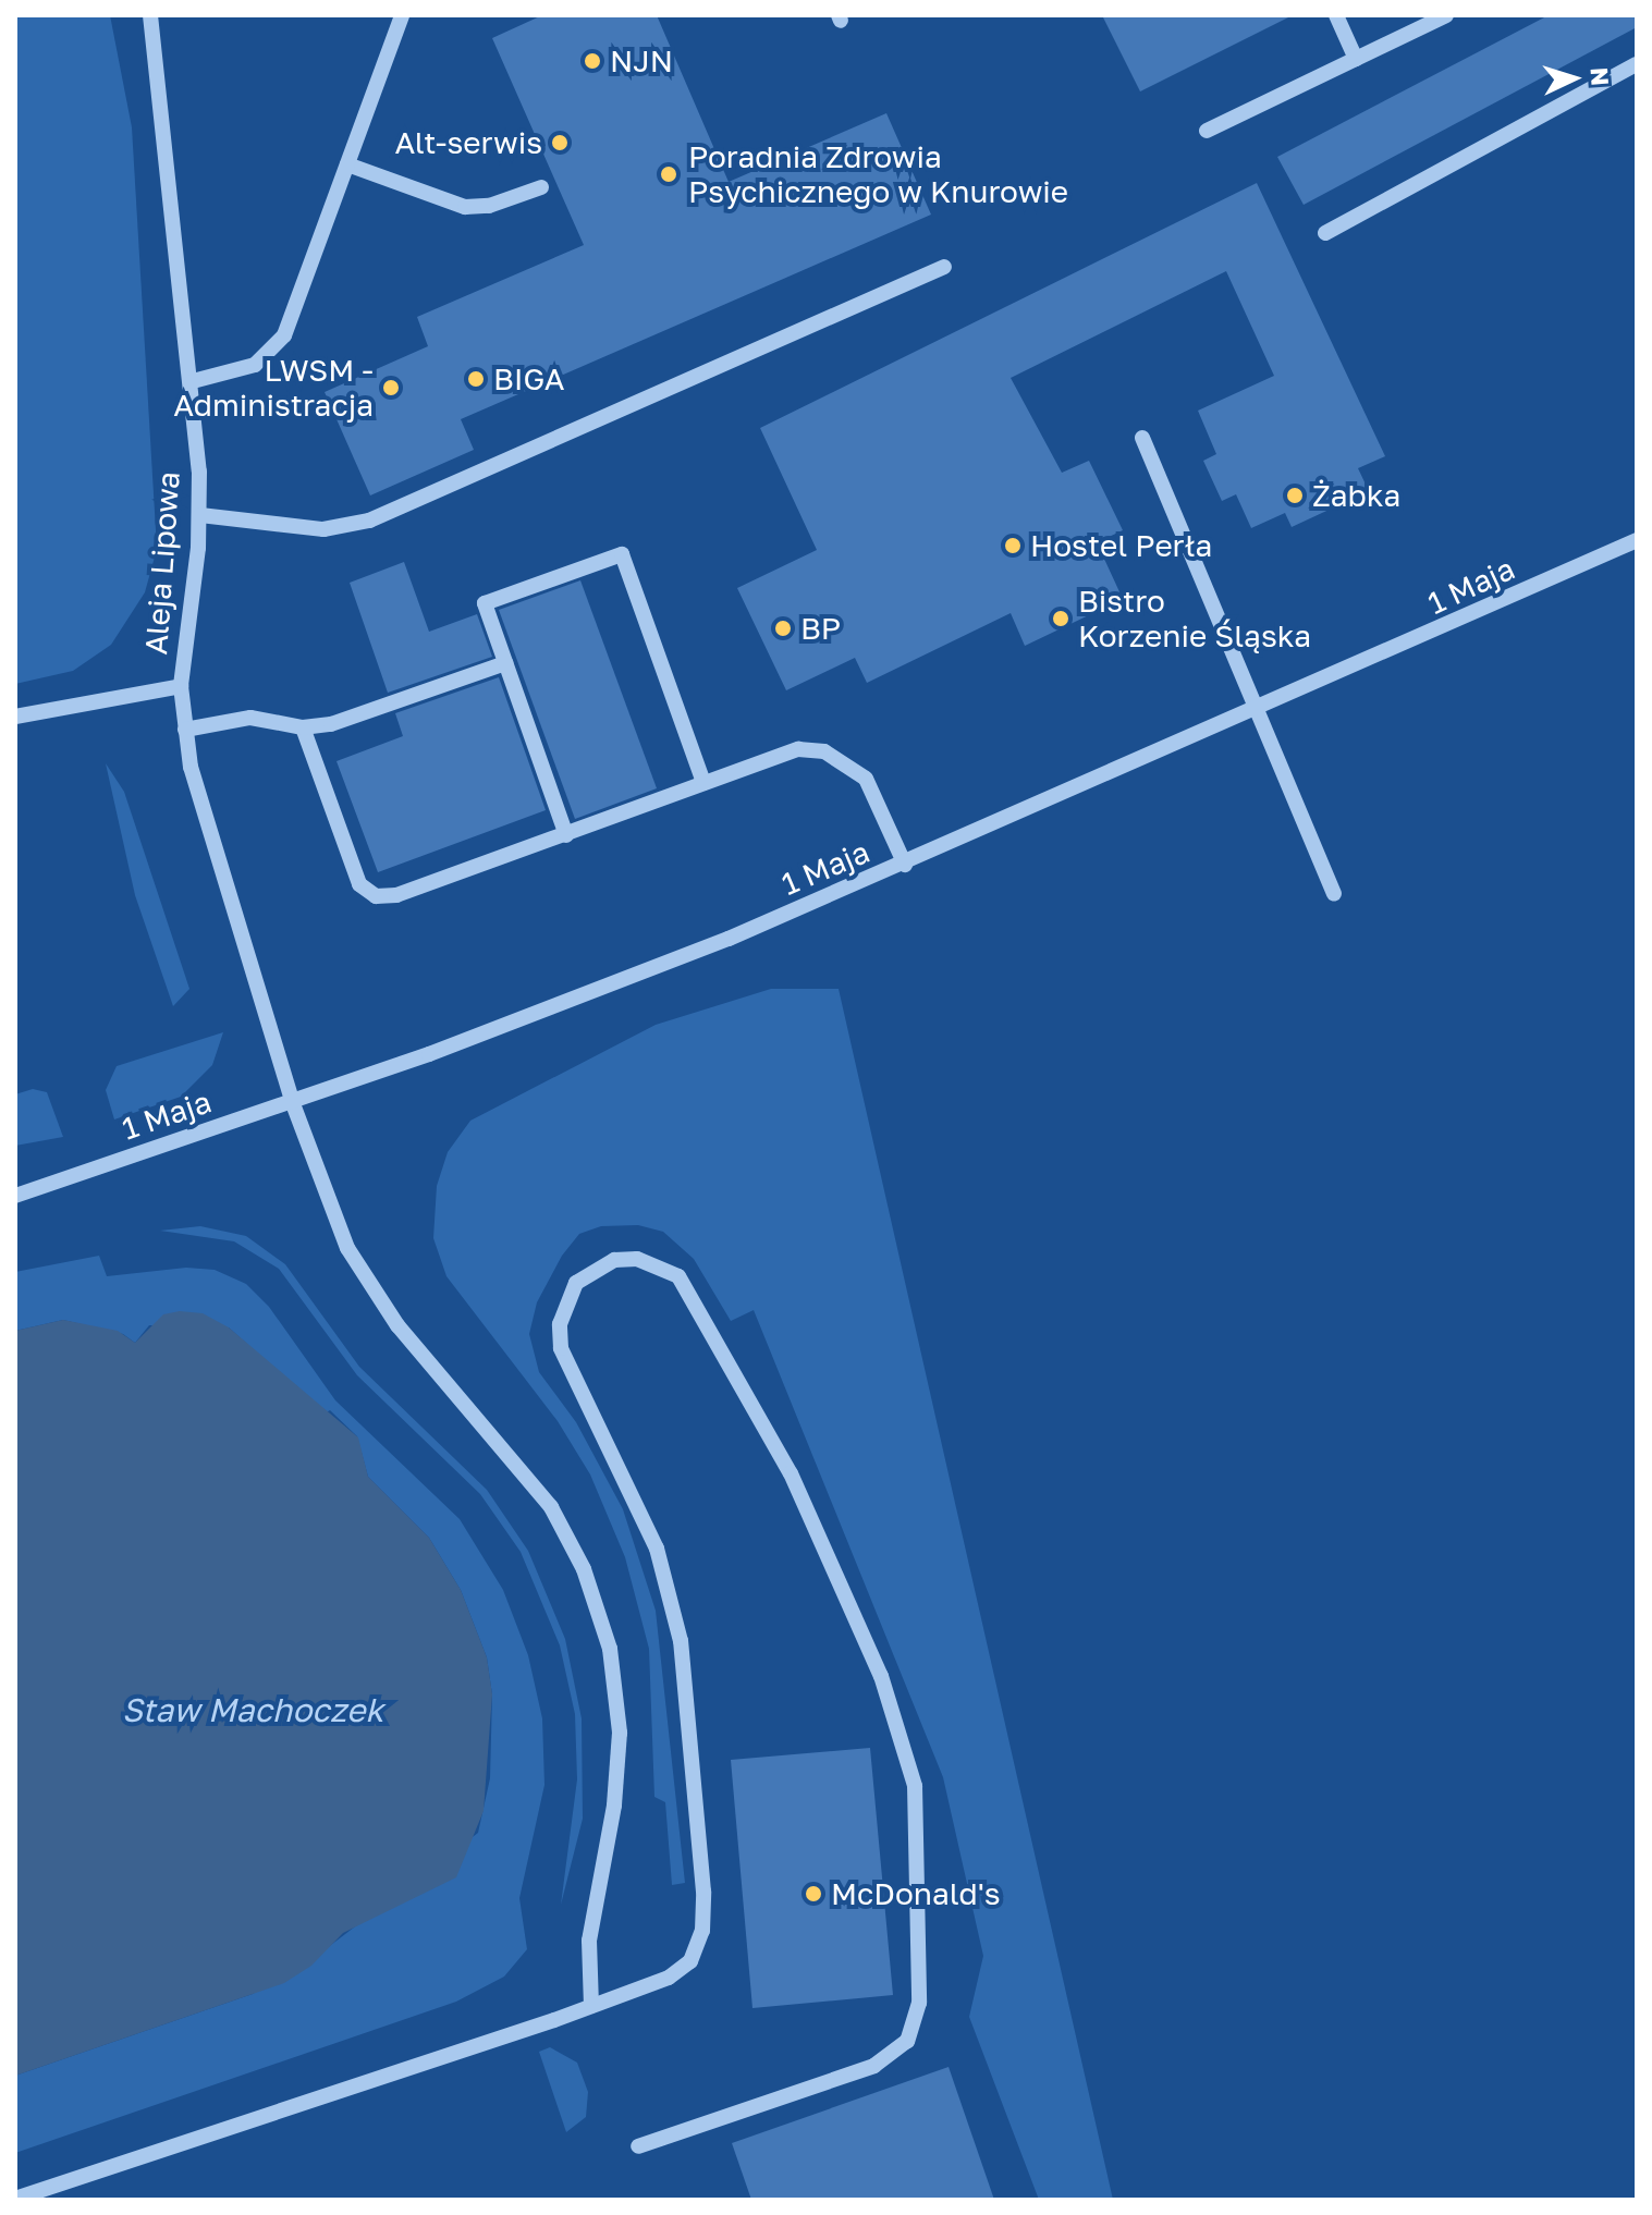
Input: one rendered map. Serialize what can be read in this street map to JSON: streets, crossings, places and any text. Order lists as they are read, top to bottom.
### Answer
{
  "streets": {
    "street": ["Aleja Lipowa", "1 Maja"]
  },
  "crossings": [
    ["Aleja Lipowa", "1 Maja"]
  ],
  "water": ["Staw Machoczek"],
  "places": [
    "NJN",
    "Alt-serwis",
    "Poradnia Zdrowia Psychicznego w Knurowie",
    "BIGA",
    "LWSM - Administracja",
    "Żabka",
    "Hostel Perła",
    "Bistro Korzenie Śląska",
    "BP",
    "McDonald's"
  ],
  "north": "right"
}
